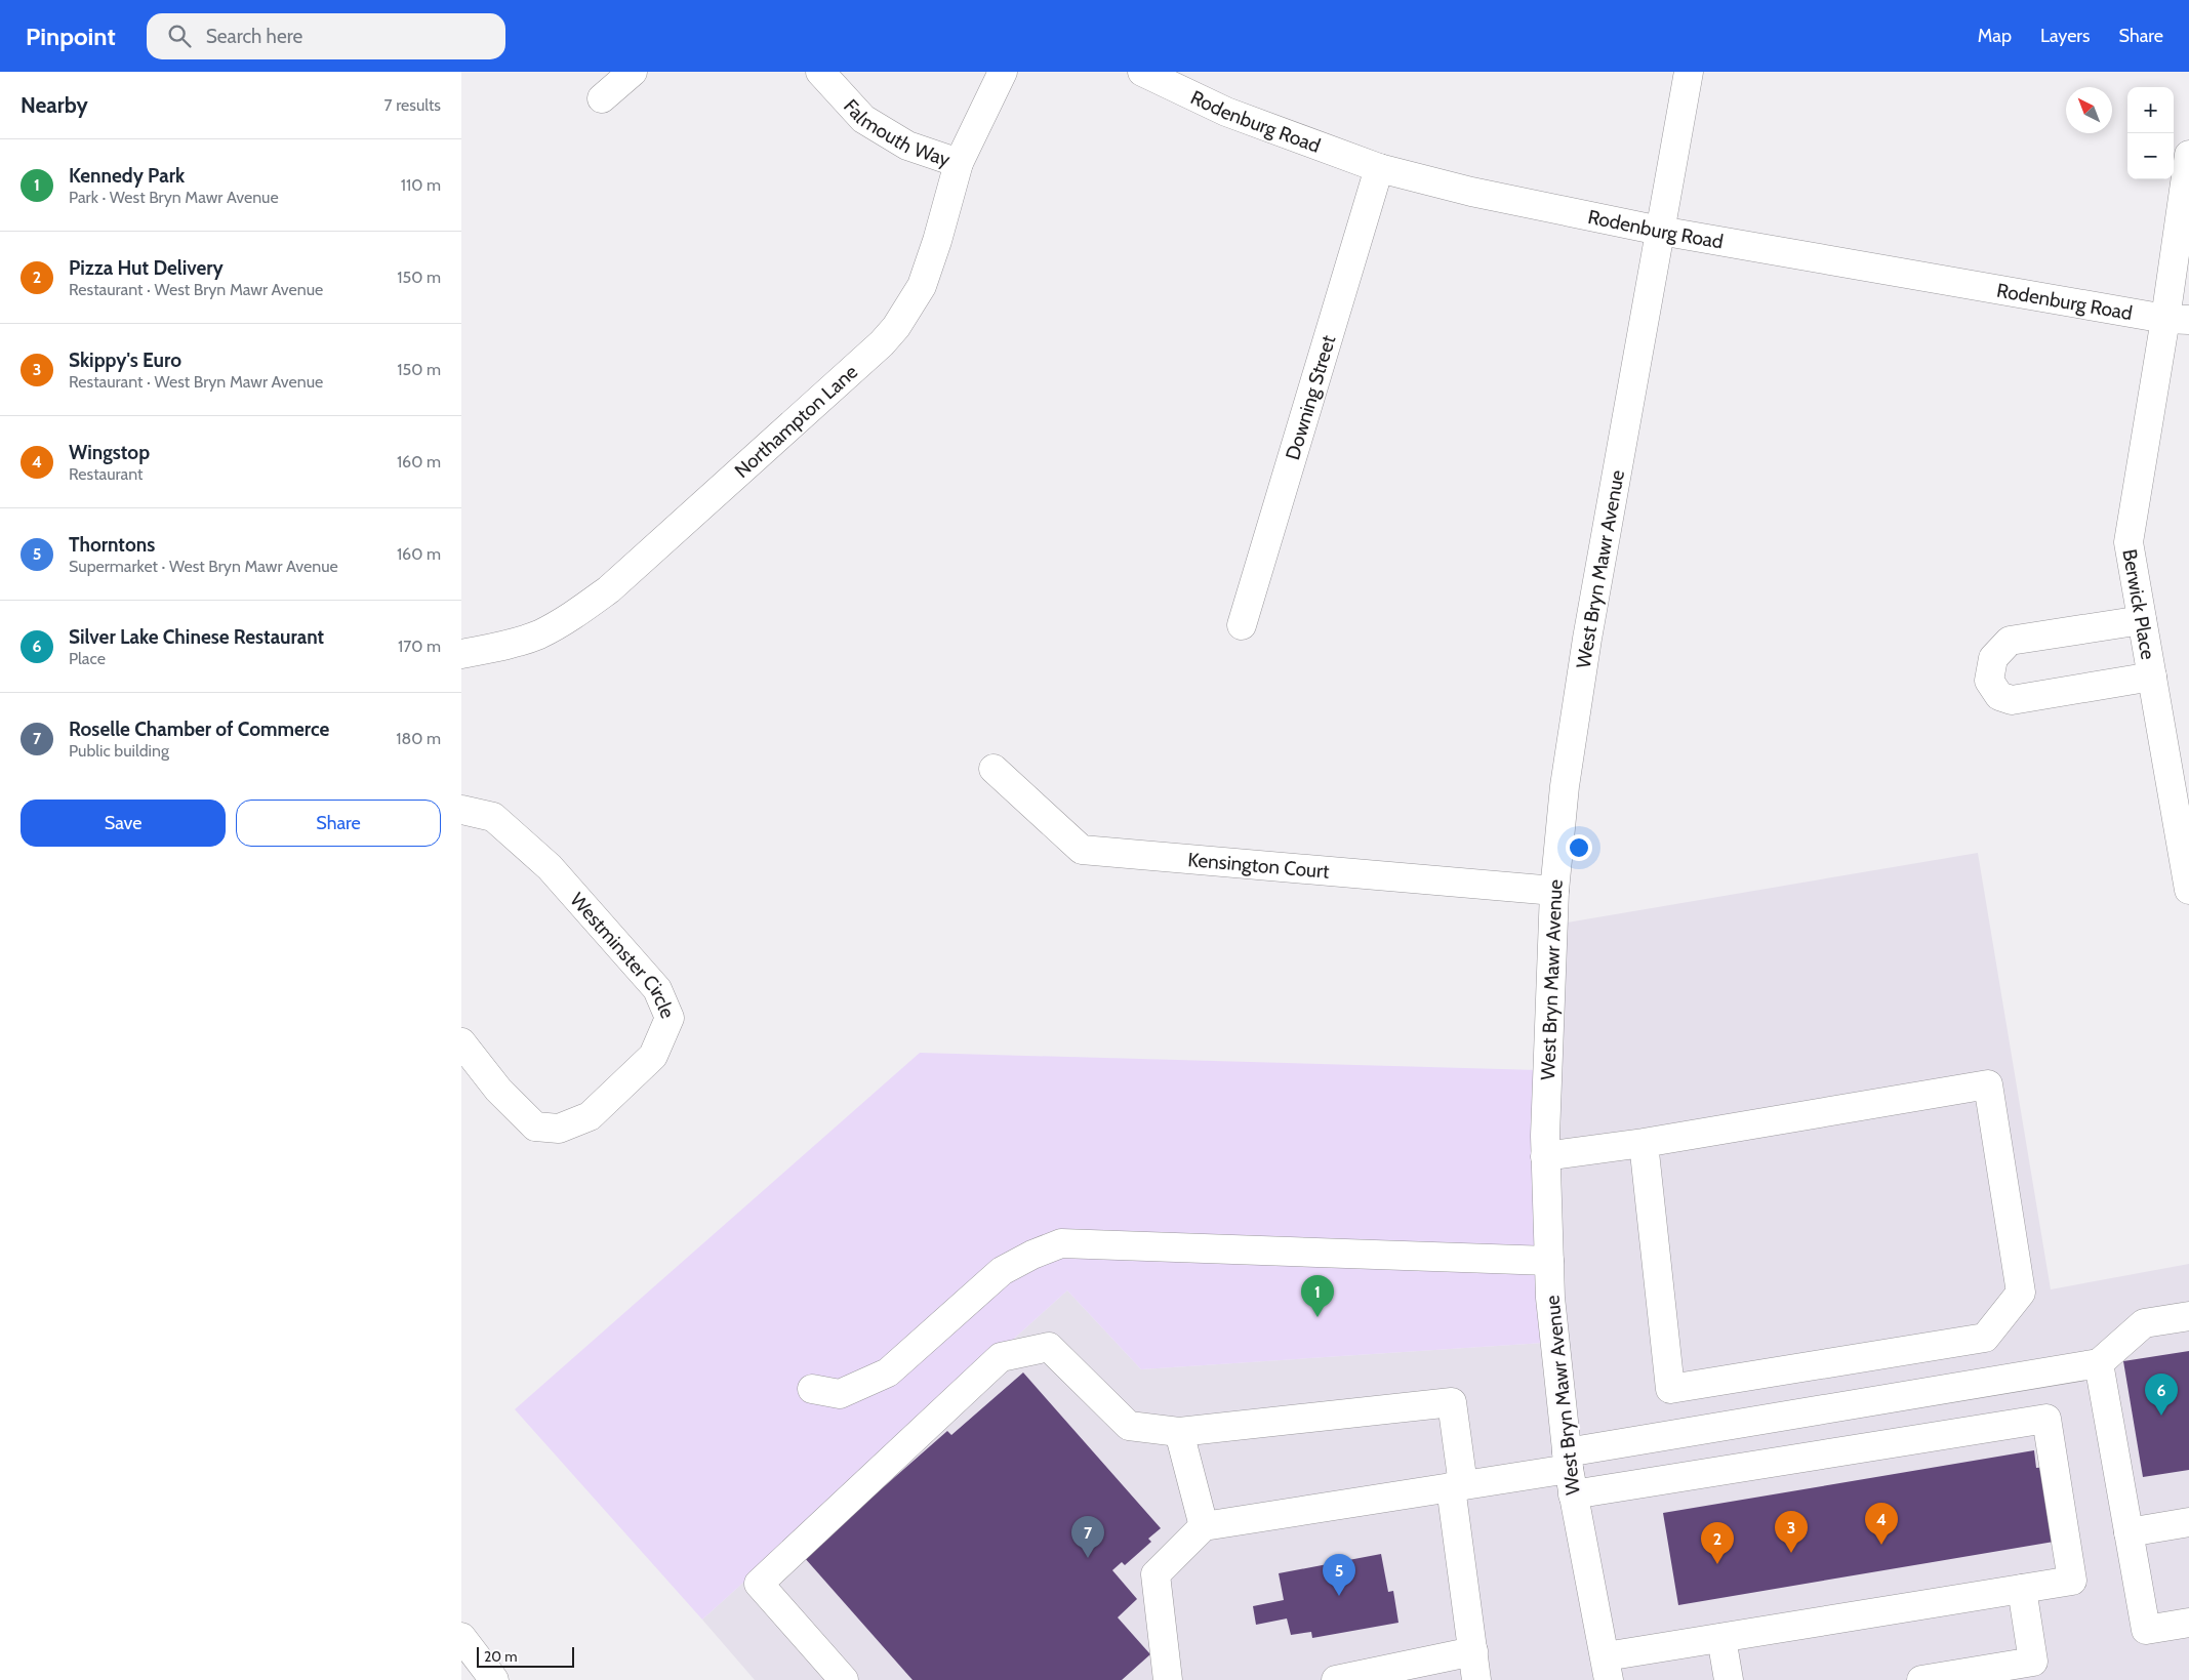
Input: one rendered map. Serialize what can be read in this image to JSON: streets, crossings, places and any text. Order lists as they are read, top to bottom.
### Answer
{
  "streets": {
    "street": [
      "Rodenburg Road",
      "Falmouth Way",
      "Downing Street",
      "Northampton Lane",
      "West Bryn Mawr Avenue",
      "Berwick Place",
      "Kensington Court",
      "Westminster Circle"
    ]
  },
  "crossings": [
    ["Rodenburg Road", "Downing Street"],
    ["Rodenburg Road", "West Bryn Mawr Avenue"],
    ["Rodenburg Road", "Berwick Place"],
    ["Falmouth Way", "Northampton Lane"],
    ["West Bryn Mawr Avenue", "Kensington Court"]
  ],
  "scale_bar": "20 m",
  "north": "top left",
  "page": {
    "header": "Pinpoint",
    "search": "Search here",
    "nav": ["Map", "Layers", "Share"],
    "heading": ["Nearby", "7 results"],
    "map_buttons": ["+", "−"],
    "list": [
      {
        "mark": "1",
        "name": "Kennedy Park",
        "note": "Park · West Bryn Mawr Avenue",
        "value": "110 m"
      },
      {
        "mark": "2",
        "name": "Pizza Hut Delivery",
        "note": "Restaurant · West Bryn Mawr Avenue",
        "value": "150 m"
      },
      {
        "mark": "3",
        "name": "Skippy's Euro",
        "note": "Restaurant · West Bryn Mawr Avenue",
        "value": "150 m"
      },
      {
        "mark": "4",
        "name": "Wingstop",
        "note": "Restaurant",
        "value": "160 m"
      },
      {
        "mark": "5",
        "name": "Thorntons",
        "note": "Supermarket · West Bryn Mawr Avenue",
        "value": "160 m"
      },
      {
        "mark": "6",
        "name": "Silver Lake Chinese Restaurant",
        "note": "Place",
        "value": "170 m"
      },
      {
        "mark": "7",
        "name": "Roselle Chamber of Commerce",
        "note": "Public building",
        "value": "180 m"
      }
    ],
    "buttons": ["Save", "Share"],
    "pins": [
      "1",
      "6",
      "4",
      "3",
      "7",
      "2",
      "5"
    ],
    "scale": "20 m"
  }
}
